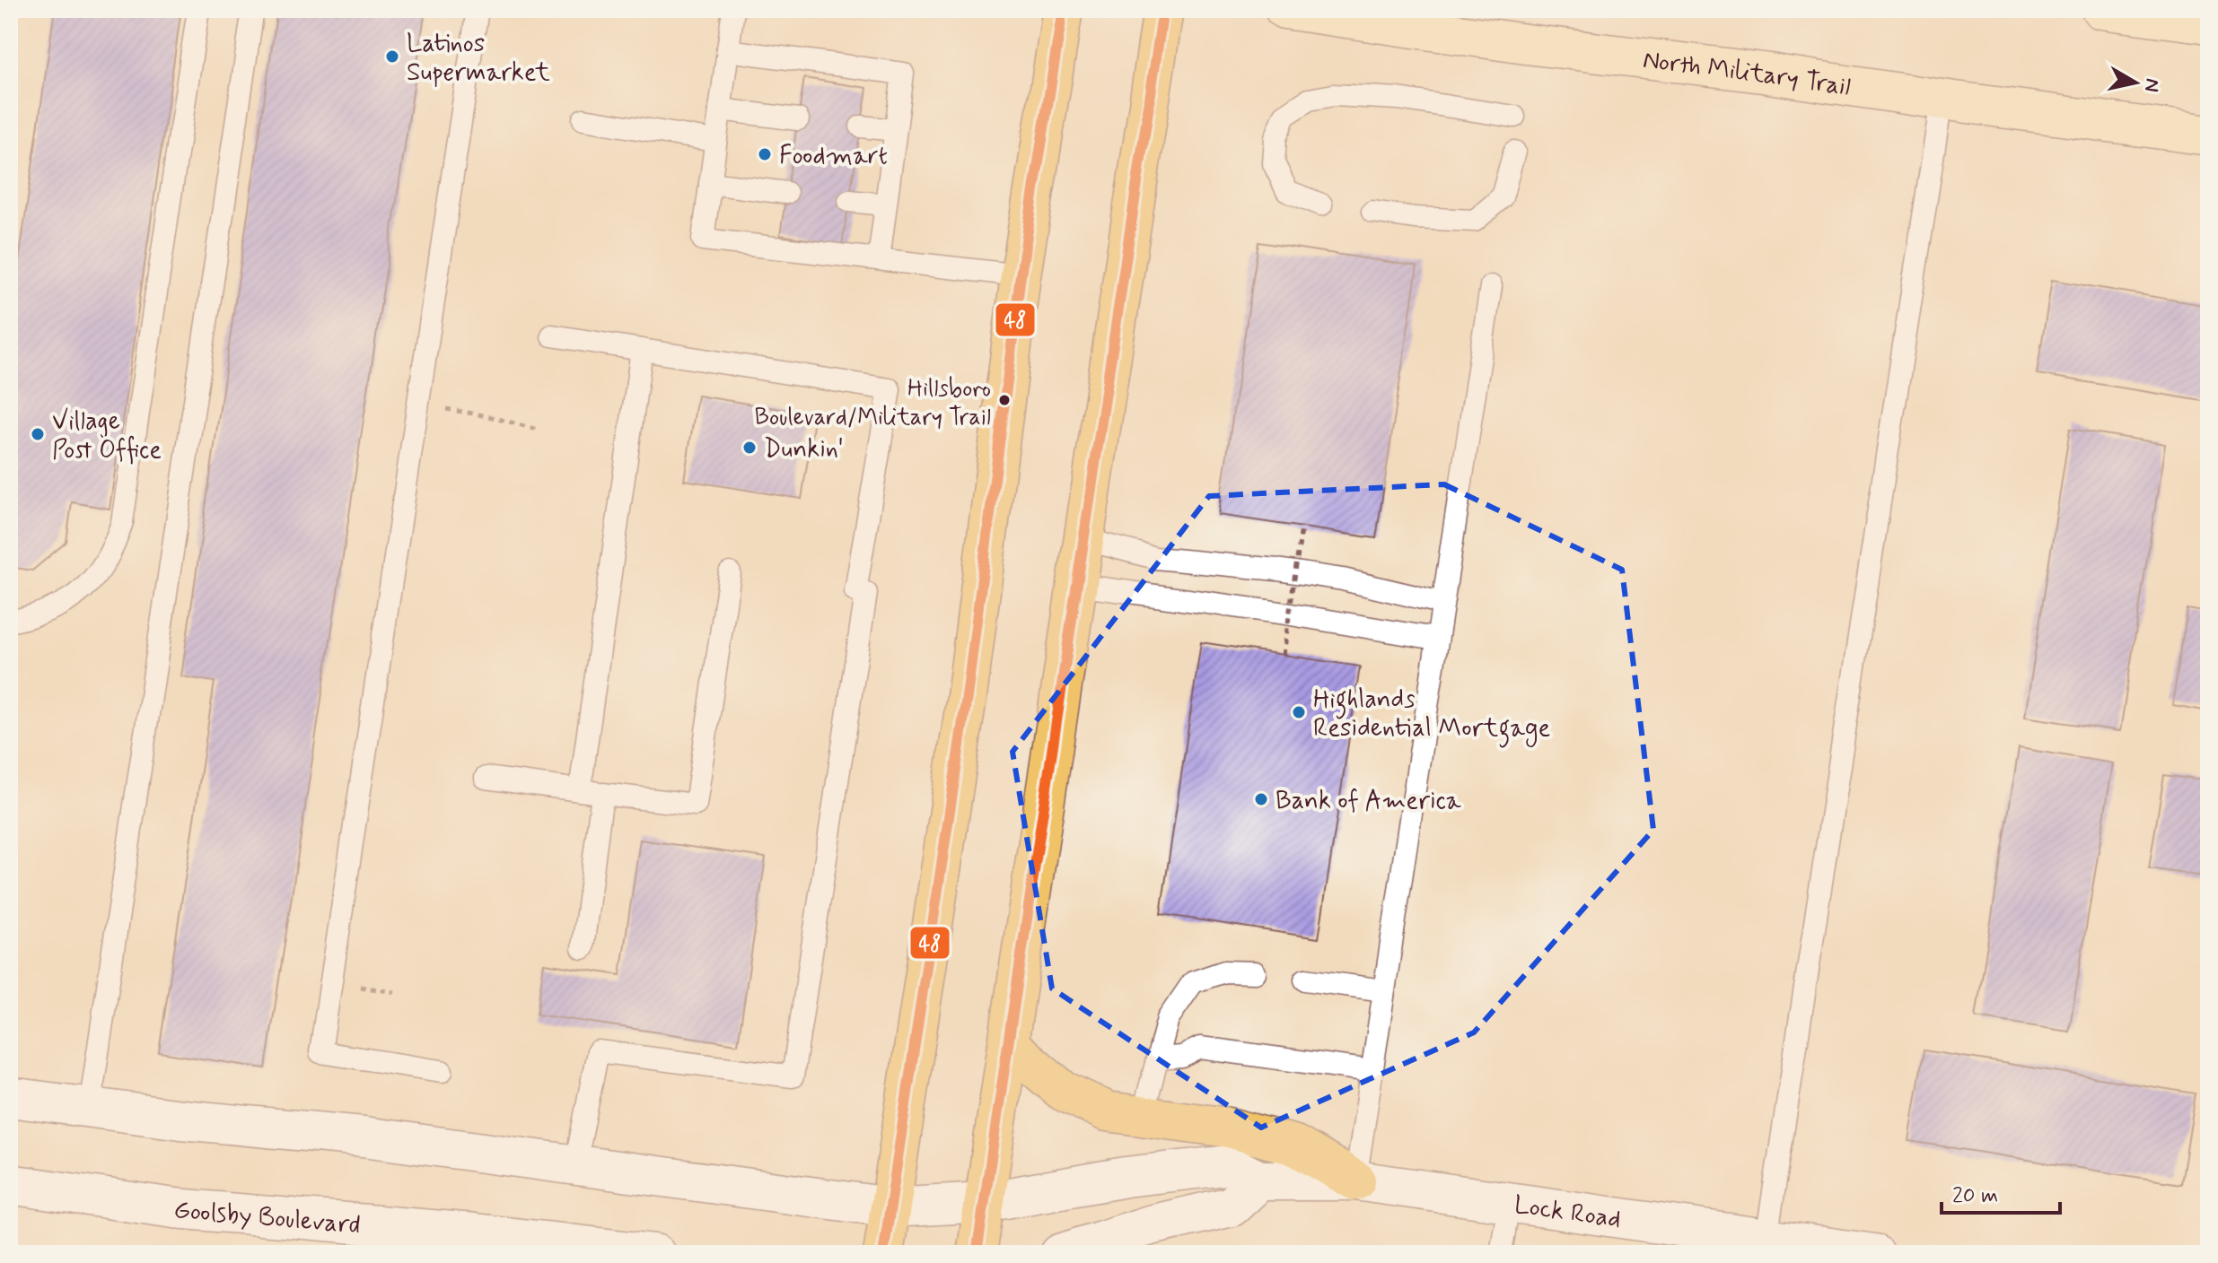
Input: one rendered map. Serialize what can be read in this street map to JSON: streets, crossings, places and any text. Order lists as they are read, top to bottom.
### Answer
{
  "streets": {
    "street": ["North Military Trail", "Lock Road", "Goolsby Boulevard"]
  },
  "places": [
    "Latinos Supermarket",
    "Foodmart",
    "Hillsboro Boulevard/Military Trail",
    "Village Post Office",
    "Dunkin'",
    "Highlands Residential Mortgage",
    "Bank of America"
  ],
  "lines": ["transit line 48"],
  "scale_bar": "20 m",
  "north": "right"
}
